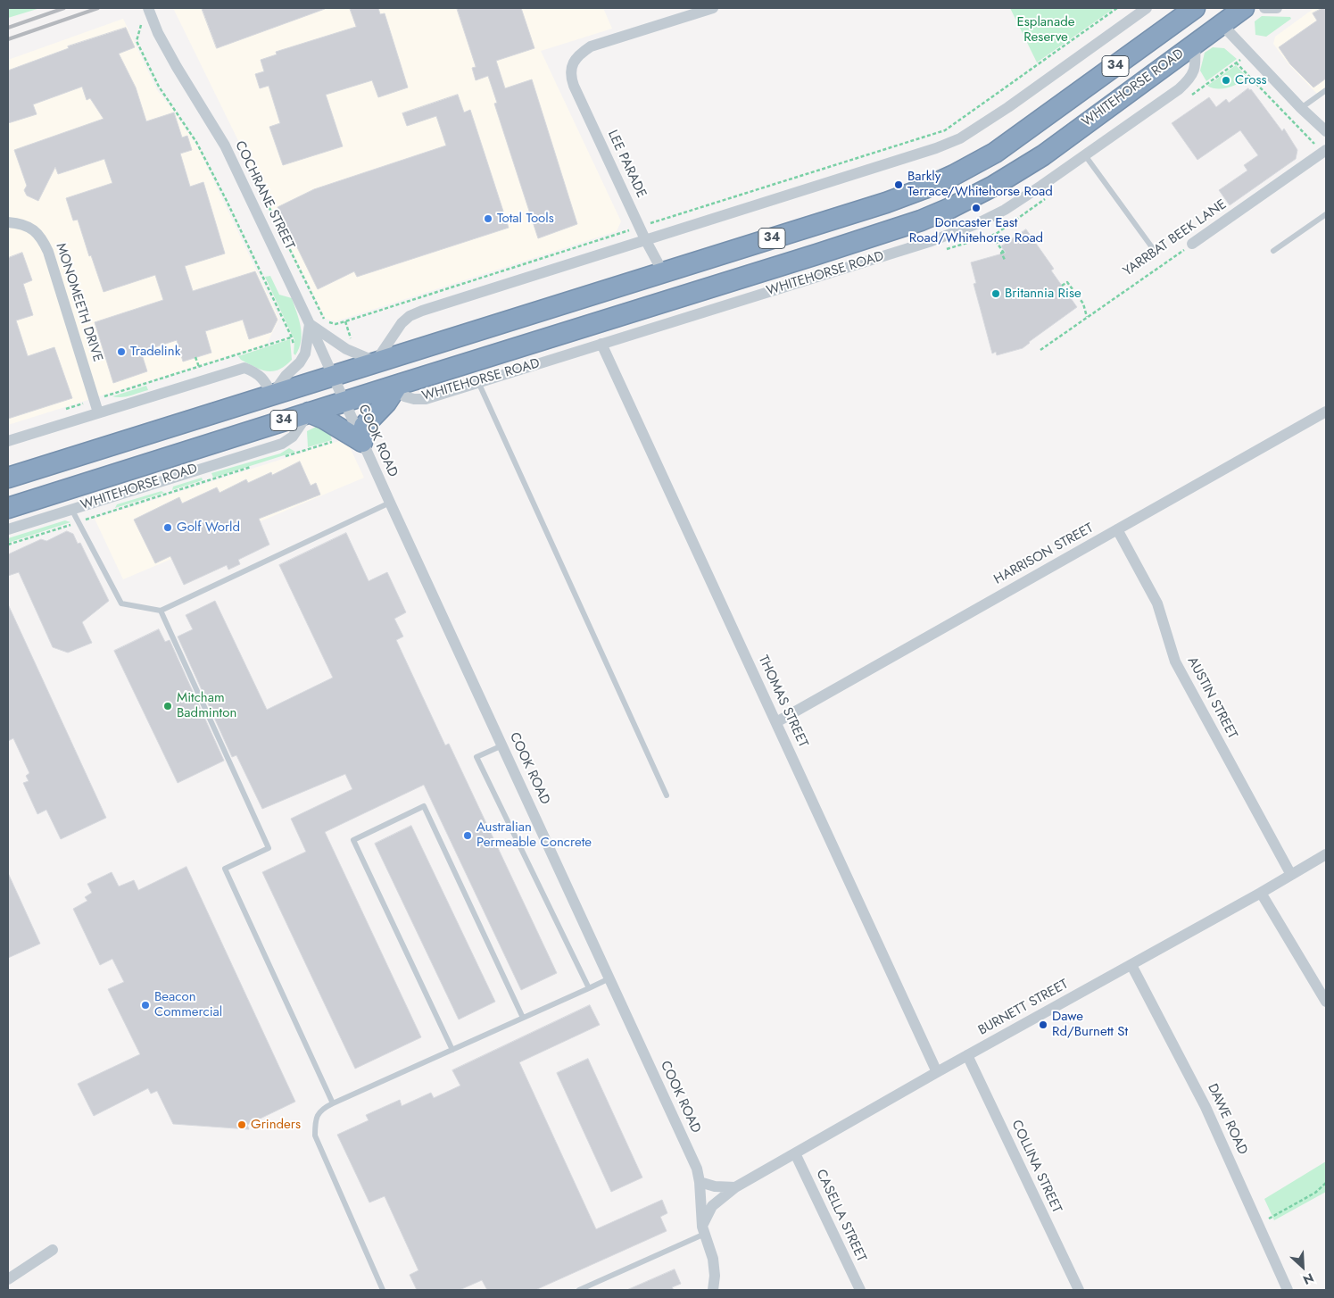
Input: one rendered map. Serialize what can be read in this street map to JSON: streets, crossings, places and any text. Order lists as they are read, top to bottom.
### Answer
{
  "streets": {
    "highway": ["34", "WHITEHORSE ROAD"],
    "street": [
      "LEE PARADE",
      "COCHRANE STREET",
      "YARRBAT BEEK LANE",
      "MONOMEETH DRIVE",
      "COOK ROAD",
      "HARRISON STREET",
      "AUSTIN STREET",
      "THOMAS STREET",
      "BURNETT STREET",
      "DAWE ROAD",
      "COLLINA STREET",
      "CASELLA STREET"
    ]
  },
  "crossings": [
    ["34", "LEE PARADE"],
    ["34", "COCHRANE STREET"],
    ["WHITEHORSE ROAD", "COCHRANE STREET"],
    ["WHITEHORSE ROAD", "COOK ROAD"],
    ["WHITEHORSE ROAD", "THOMAS STREET"],
    ["COCHRANE STREET", "COOK ROAD"],
    ["COOK ROAD", "BURNETT STREET"],
    ["HARRISON STREET", "AUSTIN STREET"],
    ["HARRISON STREET", "THOMAS STREET"],
    ["AUSTIN STREET", "BURNETT STREET"],
    ["THOMAS STREET", "BURNETT STREET"],
    ["BURNETT STREET", "DAWE ROAD"],
    ["BURNETT STREET", "COLLINA STREET"],
    ["BURNETT STREET", "CASELLA STREET"]
  ],
  "parks": ["Esplanade Reserve"],
  "places": [
    "Cross",
    "Barkly Terrace/Whitehorse Road",
    "Doncaster East Road/Whitehorse Road",
    "Total Tools",
    "Britannia Rise",
    "Tradelink",
    "Golf World",
    "Mitcham Badminton",
    "Australian Permeable Concrete",
    "Beacon Commercial",
    "Dawe Rd/Burnett St",
    "Grinders"
  ],
  "north": "bottom right"
}
